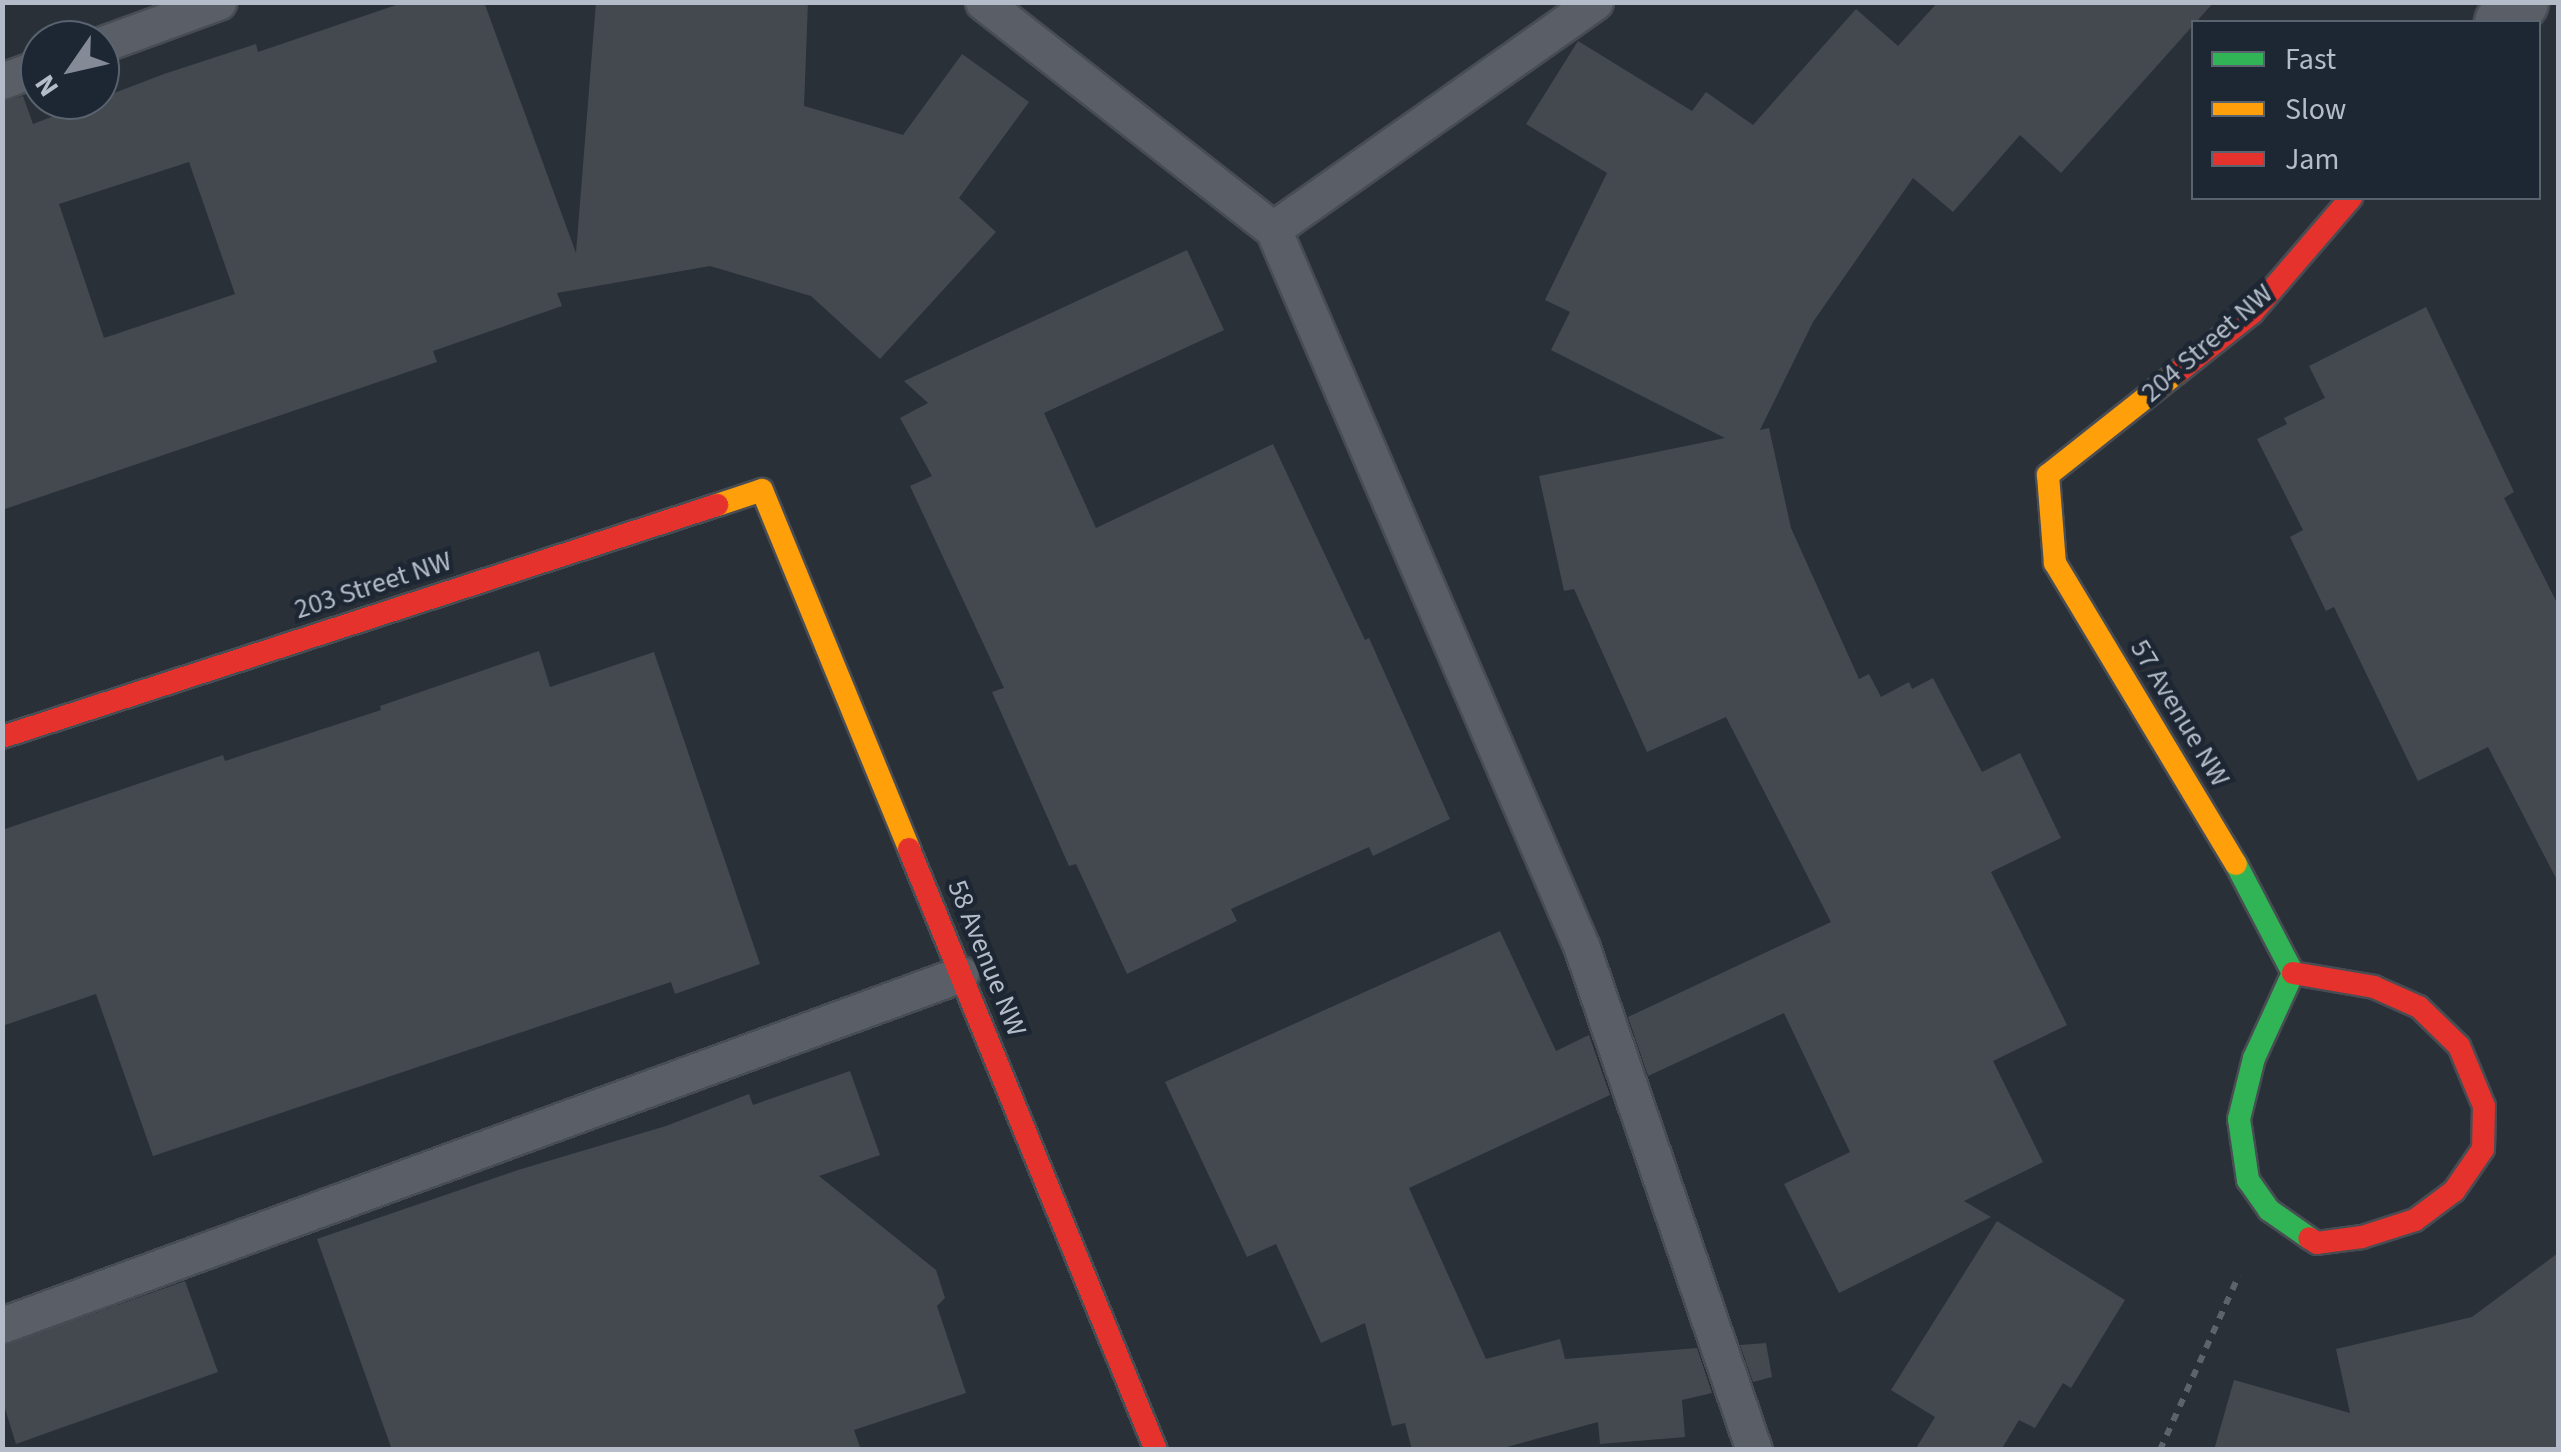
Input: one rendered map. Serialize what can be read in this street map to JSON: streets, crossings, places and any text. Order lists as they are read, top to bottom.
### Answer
{
  "streets": {
    "street": [
      "204 Street NW",
      "203 Street NW",
      "57 Avenue NW",
      "58 Avenue NW"
    ]
  },
  "crossings": [
    ["204 Street NW", "57 Avenue NW"],
    ["203 Street NW", "58 Avenue NW"]
  ],
  "legend": ["Fast", "Slow", "Jam"],
  "north": "bottom left"
}
